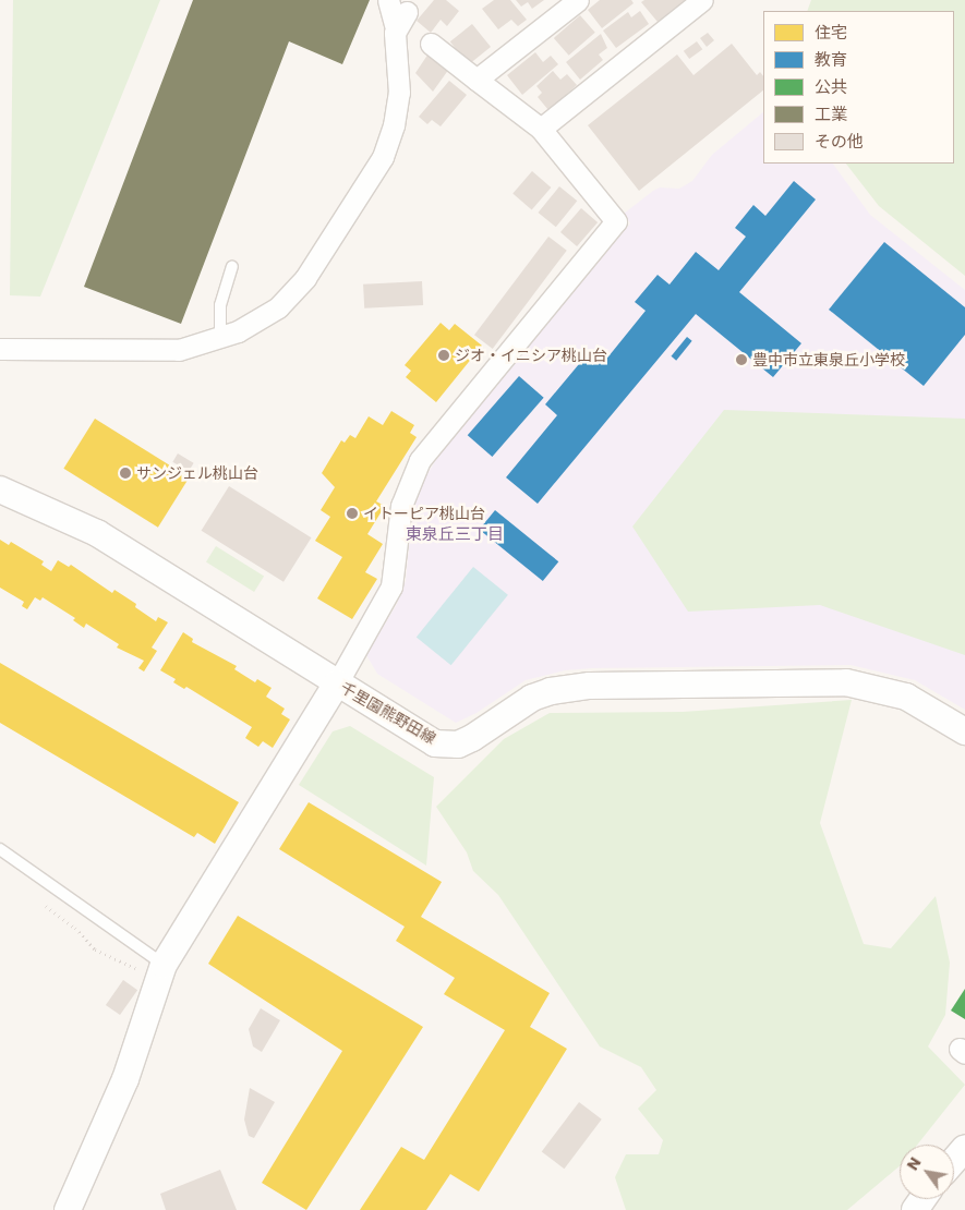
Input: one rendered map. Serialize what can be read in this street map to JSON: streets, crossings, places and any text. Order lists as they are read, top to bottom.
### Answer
{
  "streets": {
    "street": ["千里園熊野田線"]
  },
  "districts": ["東泉丘三丁目"],
  "places": [
    "ジオ・イニシア桃山台",
    "豊中市立東泉丘小学校",
    "サンジェル桃山台",
    "イトーピア桃山台"
  ],
  "legend": [
    "住宅",
    "教育",
    "公共",
    "工業",
    "その他"
  ],
  "north": "top left"
}
